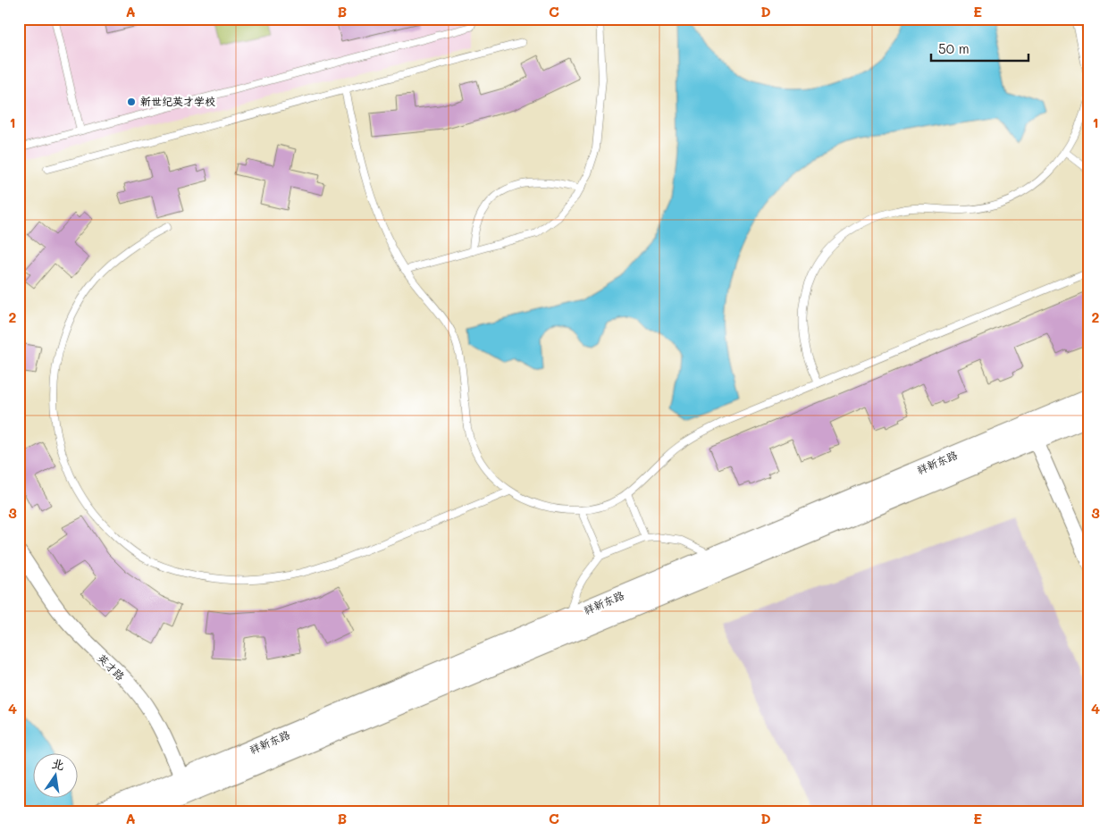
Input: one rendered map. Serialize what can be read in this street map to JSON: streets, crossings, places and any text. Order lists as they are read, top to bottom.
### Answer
{
  "streets": {
    "street": ["祥新东路", "英才路"]
  },
  "crossings": [
    ["祥新东路", "英才路"]
  ],
  "places": ["新世纪英才学校"],
  "scale_bar": "50 m",
  "north": "top",
  "grid": {
    "columns": [
      "A",
      "B",
      "C",
      "D",
      "E"
    ],
    "rows": [
      "1",
      "2",
      "3",
      "4"
    ]
  }
}
